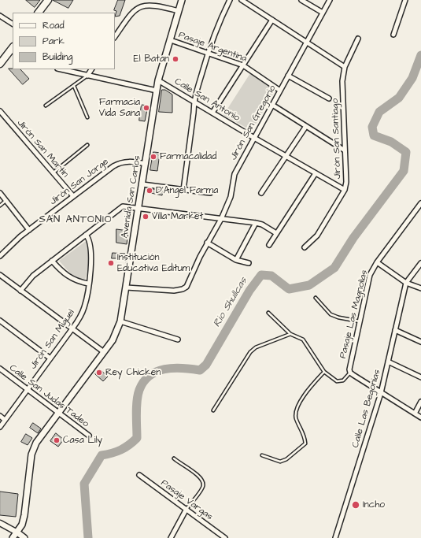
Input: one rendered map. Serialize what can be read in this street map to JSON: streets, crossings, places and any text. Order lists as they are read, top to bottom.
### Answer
{
  "streets": {
    "main road": ["Avenida San Carlos"],
    "street": [
      "Pasaje Argentina",
      "Calle San Antonio",
      "Jirón San Gregorio",
      "Jirón San Santiago",
      "Jirón San Martín",
      "Jirón San Jorge",
      "Pasaje Las Magnolias",
      "Jirón San Miguel",
      "Calle San Judas Tadeo",
      "Calle Las Begonias",
      "Pasaje Vargas"
    ]
  },
  "crossings": [
    ["Pasaje Argentina", "Jirón San Gregorio"],
    ["Pasaje Argentina", "Avenida San Carlos"],
    ["Calle San Antonio", "Jirón San Gregorio"],
    ["Calle San Antonio", "Jirón San Santiago"],
    ["Calle San Antonio", "Avenida San Carlos"],
    ["Jirón San Gregorio", "Avenida San Carlos"],
    ["Jirón San Martín", "Jirón San Jorge"],
    ["Jirón San Jorge", "Avenida San Carlos"],
    ["Avenida San Carlos", "Calle San Judas Tadeo"],
    ["Jirón San Miguel", "Calle San Judas Tadeo"]
  ],
  "districts": ["SAN ANTONIO"],
  "water": ["Rio Shullcas"],
  "places": [
    "El Batan",
    "Farmacia Vida Sana",
    "Farmacalidad",
    "D'Angel Farma",
    "Villa Market",
    "Institución Educativa Editum",
    "Rey Chicken",
    "Casa Lily",
    "Incho"
  ],
  "legend": ["Road", "Park", "Building"]
}
